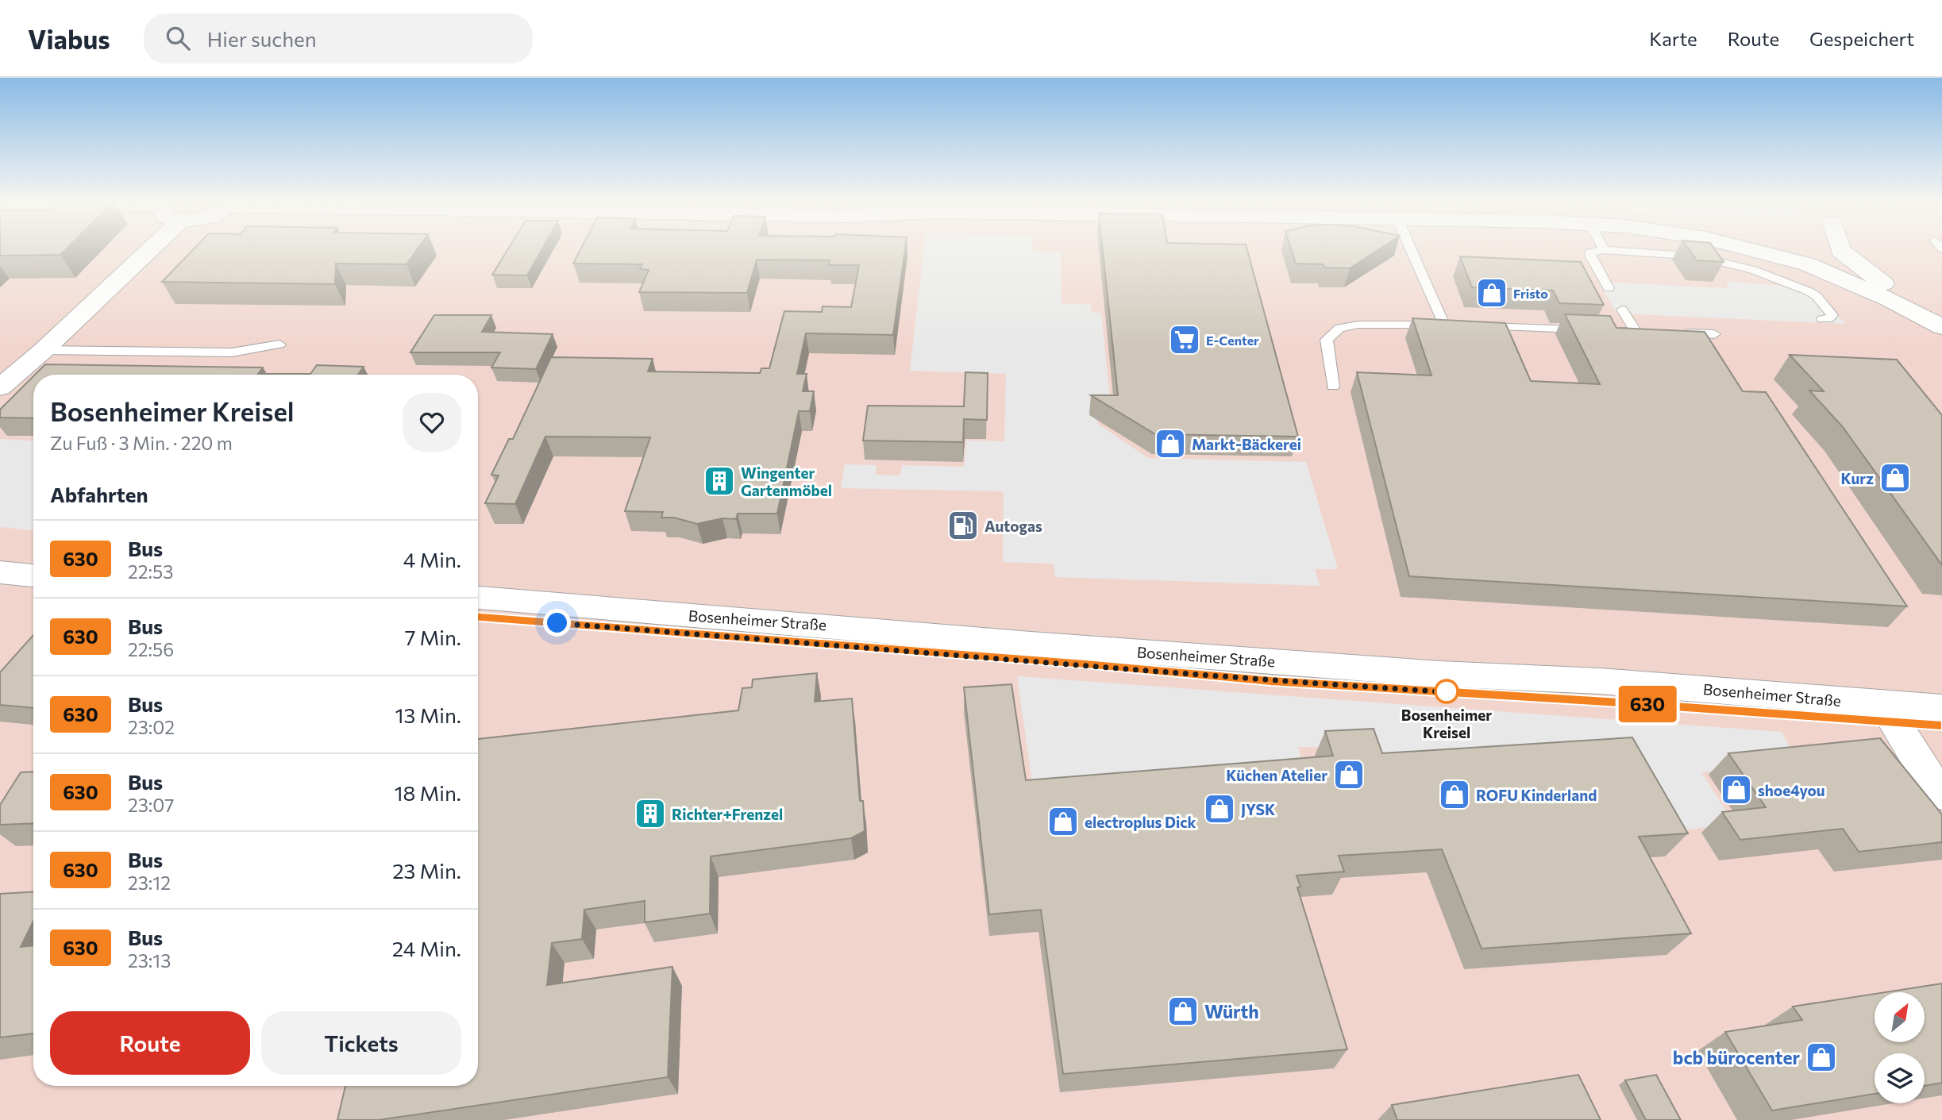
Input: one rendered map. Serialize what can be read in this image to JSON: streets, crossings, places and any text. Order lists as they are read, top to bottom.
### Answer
{
  "streets": {
    "street": ["Bosenheimer Straße"]
  },
  "places": {
    "shop": [
      "Fristo",
      "Markt-Bäckerei",
      "Kurz",
      "Küchen Atelier",
      "shoe4you",
      "ROFU Kinderland",
      "JYSK",
      "electroplus Dick",
      "Würth",
      "bcb bürocenter"
    ],
    "supermarket": ["E-Center"],
    "building": ["Wingenter Gartenmöbel", "Richter+Frenzel"],
    "fuel station": ["Autogas"],
    "other": ["Bosenheimer Kreisel"]
  },
  "lines": ["bus line 630"],
  "north": "top right",
  "page": {
    "header": "Viabus",
    "search": "Hier suchen",
    "nav": ["Karte", "Route", "Gespeichert"],
    "on_map": "630",
    "heading": [
      ["Bosenheimer Kreisel", "Zu Fuß · 3 Min. · 220 m"],
      "Abfahrten"
    ],
    "list": [
      {
        "mark": "630",
        "name": "Bus",
        "note": "22:53",
        "value": "4 Min."
      },
      {
        "mark": "630",
        "name": "Bus",
        "note": "22:56",
        "value": "7 Min."
      },
      {
        "mark": "630",
        "name": "Bus",
        "note": "23:02",
        "value": "13 Min."
      },
      {
        "mark": "630",
        "name": "Bus",
        "note": "23:07",
        "value": "18 Min."
      },
      {
        "mark": "630",
        "name": "Bus",
        "note": "23:12",
        "value": "23 Min."
      },
      {
        "mark": "630",
        "name": "Bus",
        "note": "23:13",
        "value": "24 Min."
      }
    ],
    "buttons": ["Route", "Tickets"]
  }
}
